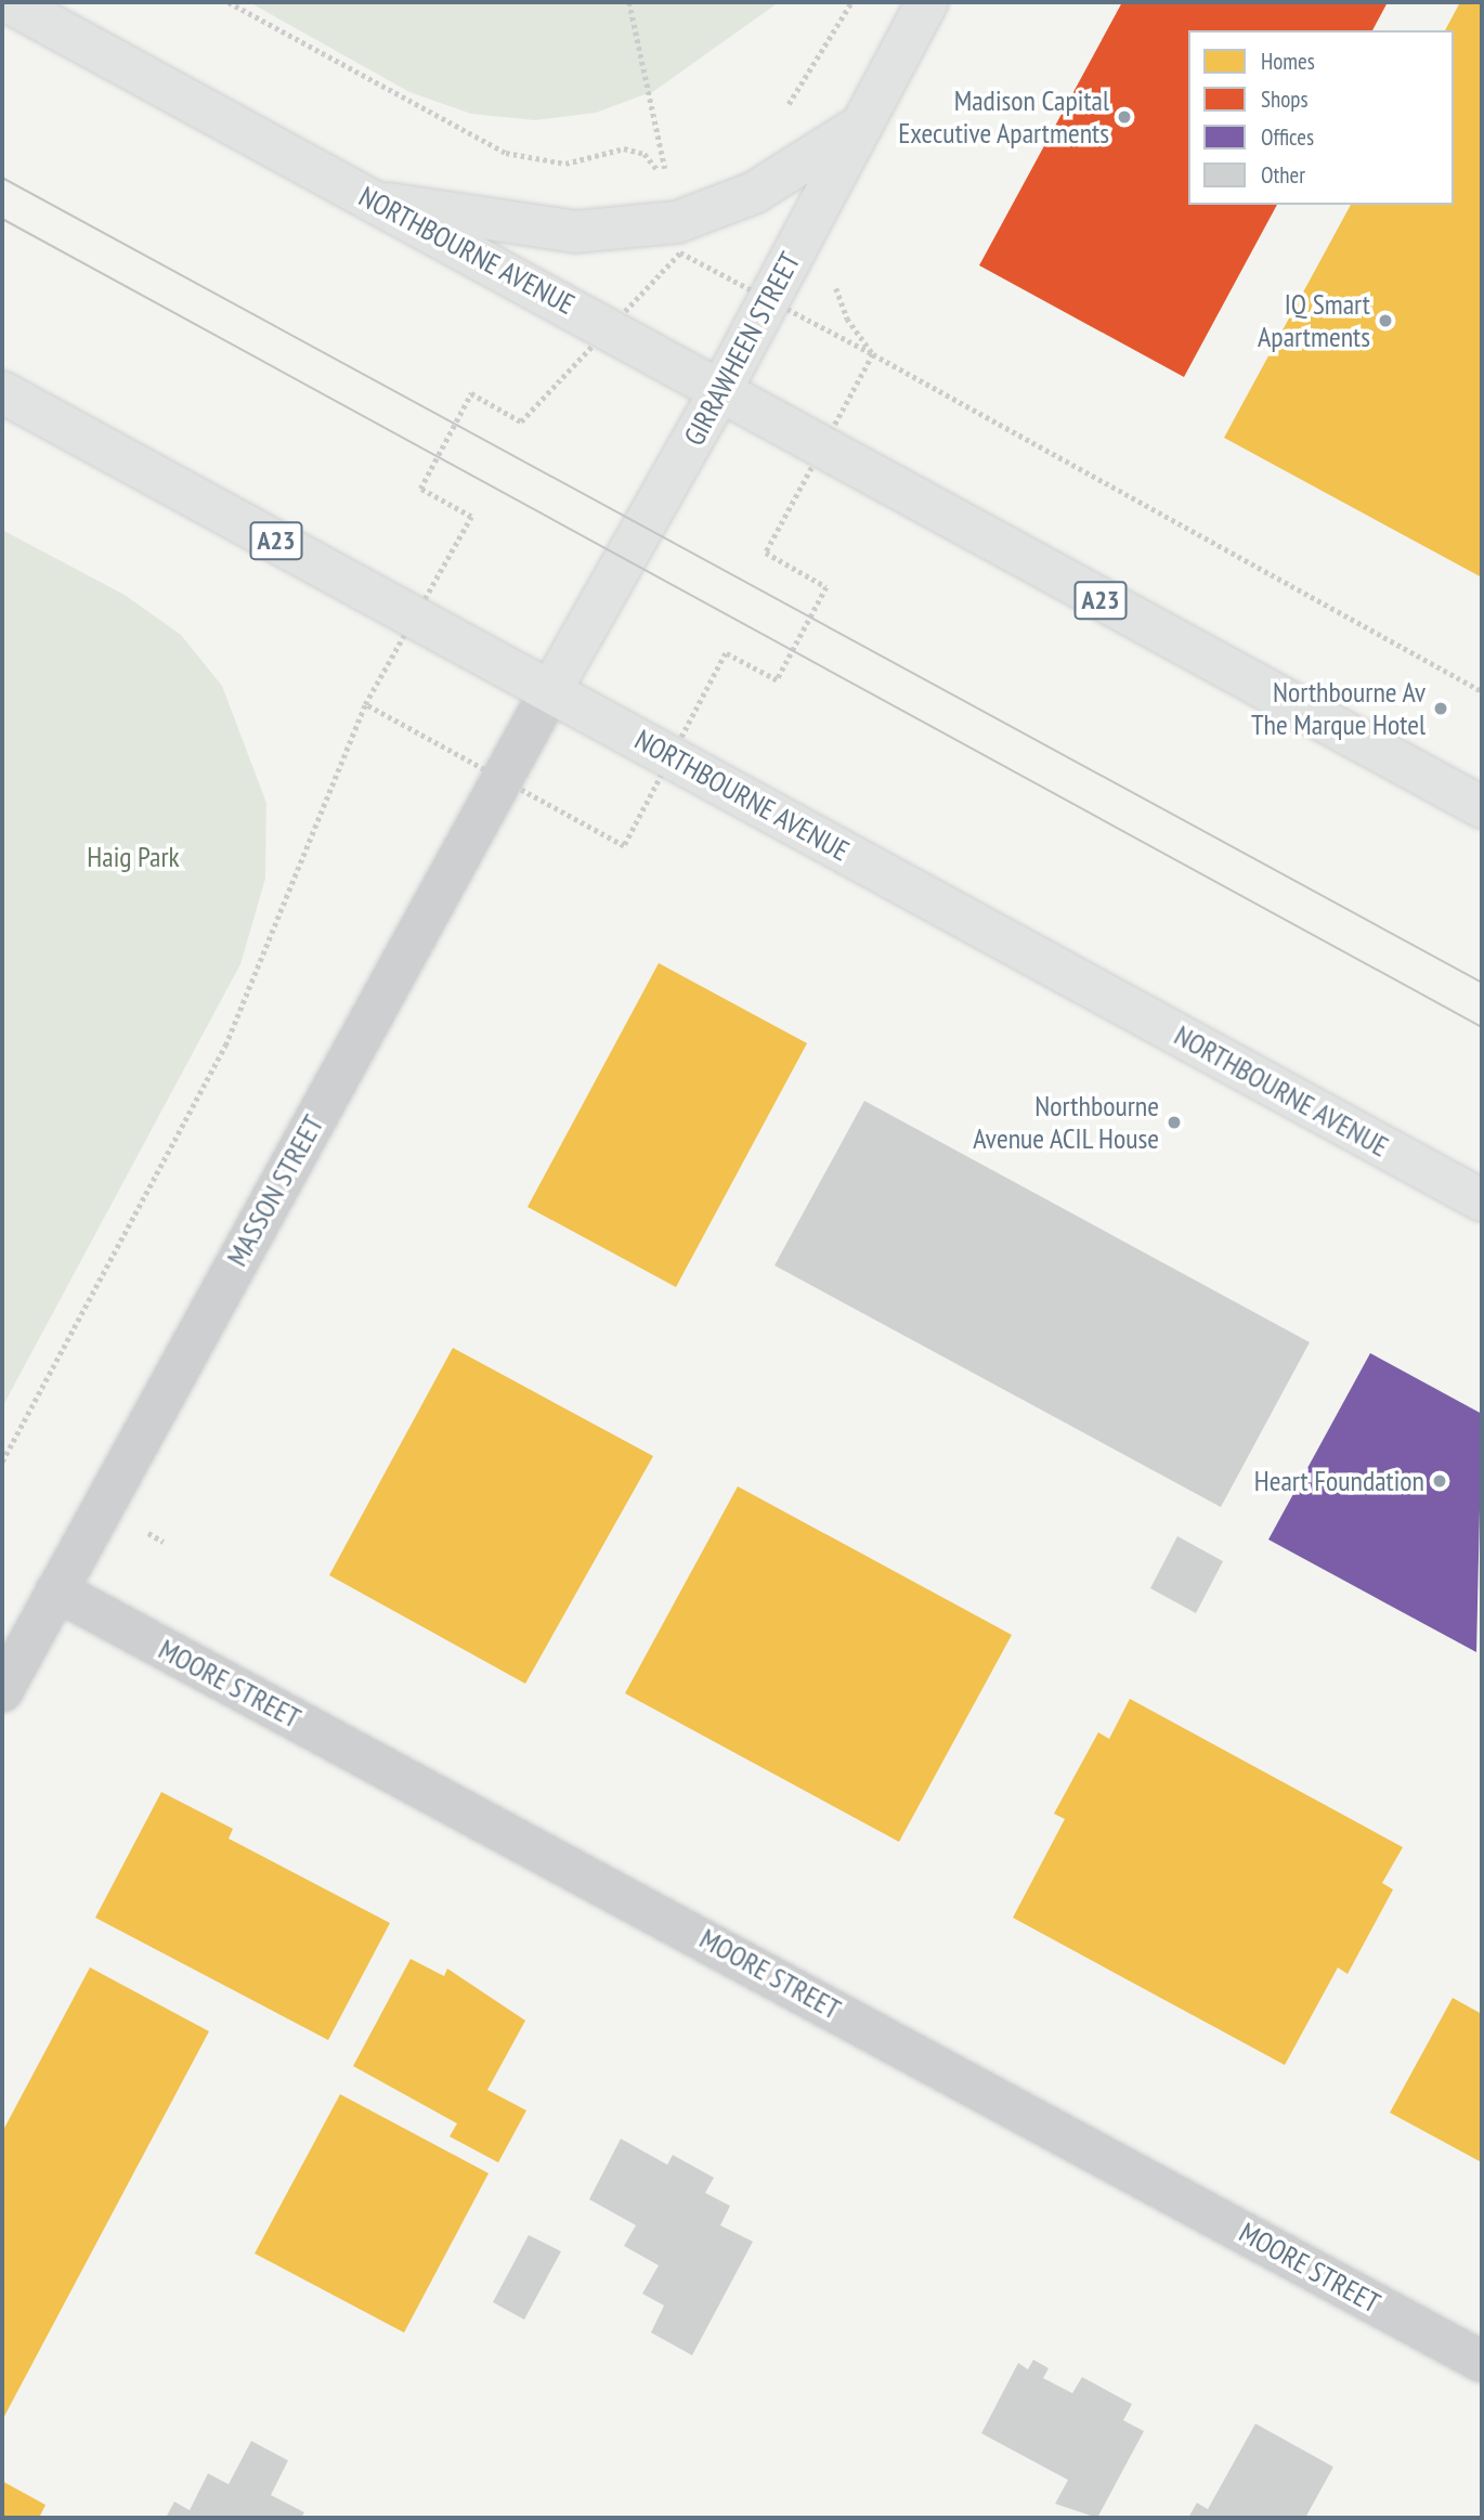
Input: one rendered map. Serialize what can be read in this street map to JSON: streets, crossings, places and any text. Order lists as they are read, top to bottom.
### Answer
{
  "streets": {
    "main road": ["NORTHBOURNE AVENUE", "GIRRAWHEEN STREET", "A23"],
    "street": ["MASSON STREET", "MOORE STREET"]
  },
  "crossings": [
    ["NORTHBOURNE AVENUE", "GIRRAWHEEN STREET"],
    ["NORTHBOURNE AVENUE", "MASSON STREET"],
    ["GIRRAWHEEN STREET", "MASSON STREET"],
    ["MASSON STREET", "MOORE STREET"]
  ],
  "parks": ["Haig Park"],
  "places": [
    "Madison Capital Executive Apartments",
    "IQ Smart Apartments",
    "Northbourne Av The Marque Hotel",
    "Northbourne Avenue ACIL House",
    "Heart Foundation"
  ],
  "legend": [
    "Homes",
    "Shops",
    "Offices",
    "Other"
  ]
}
